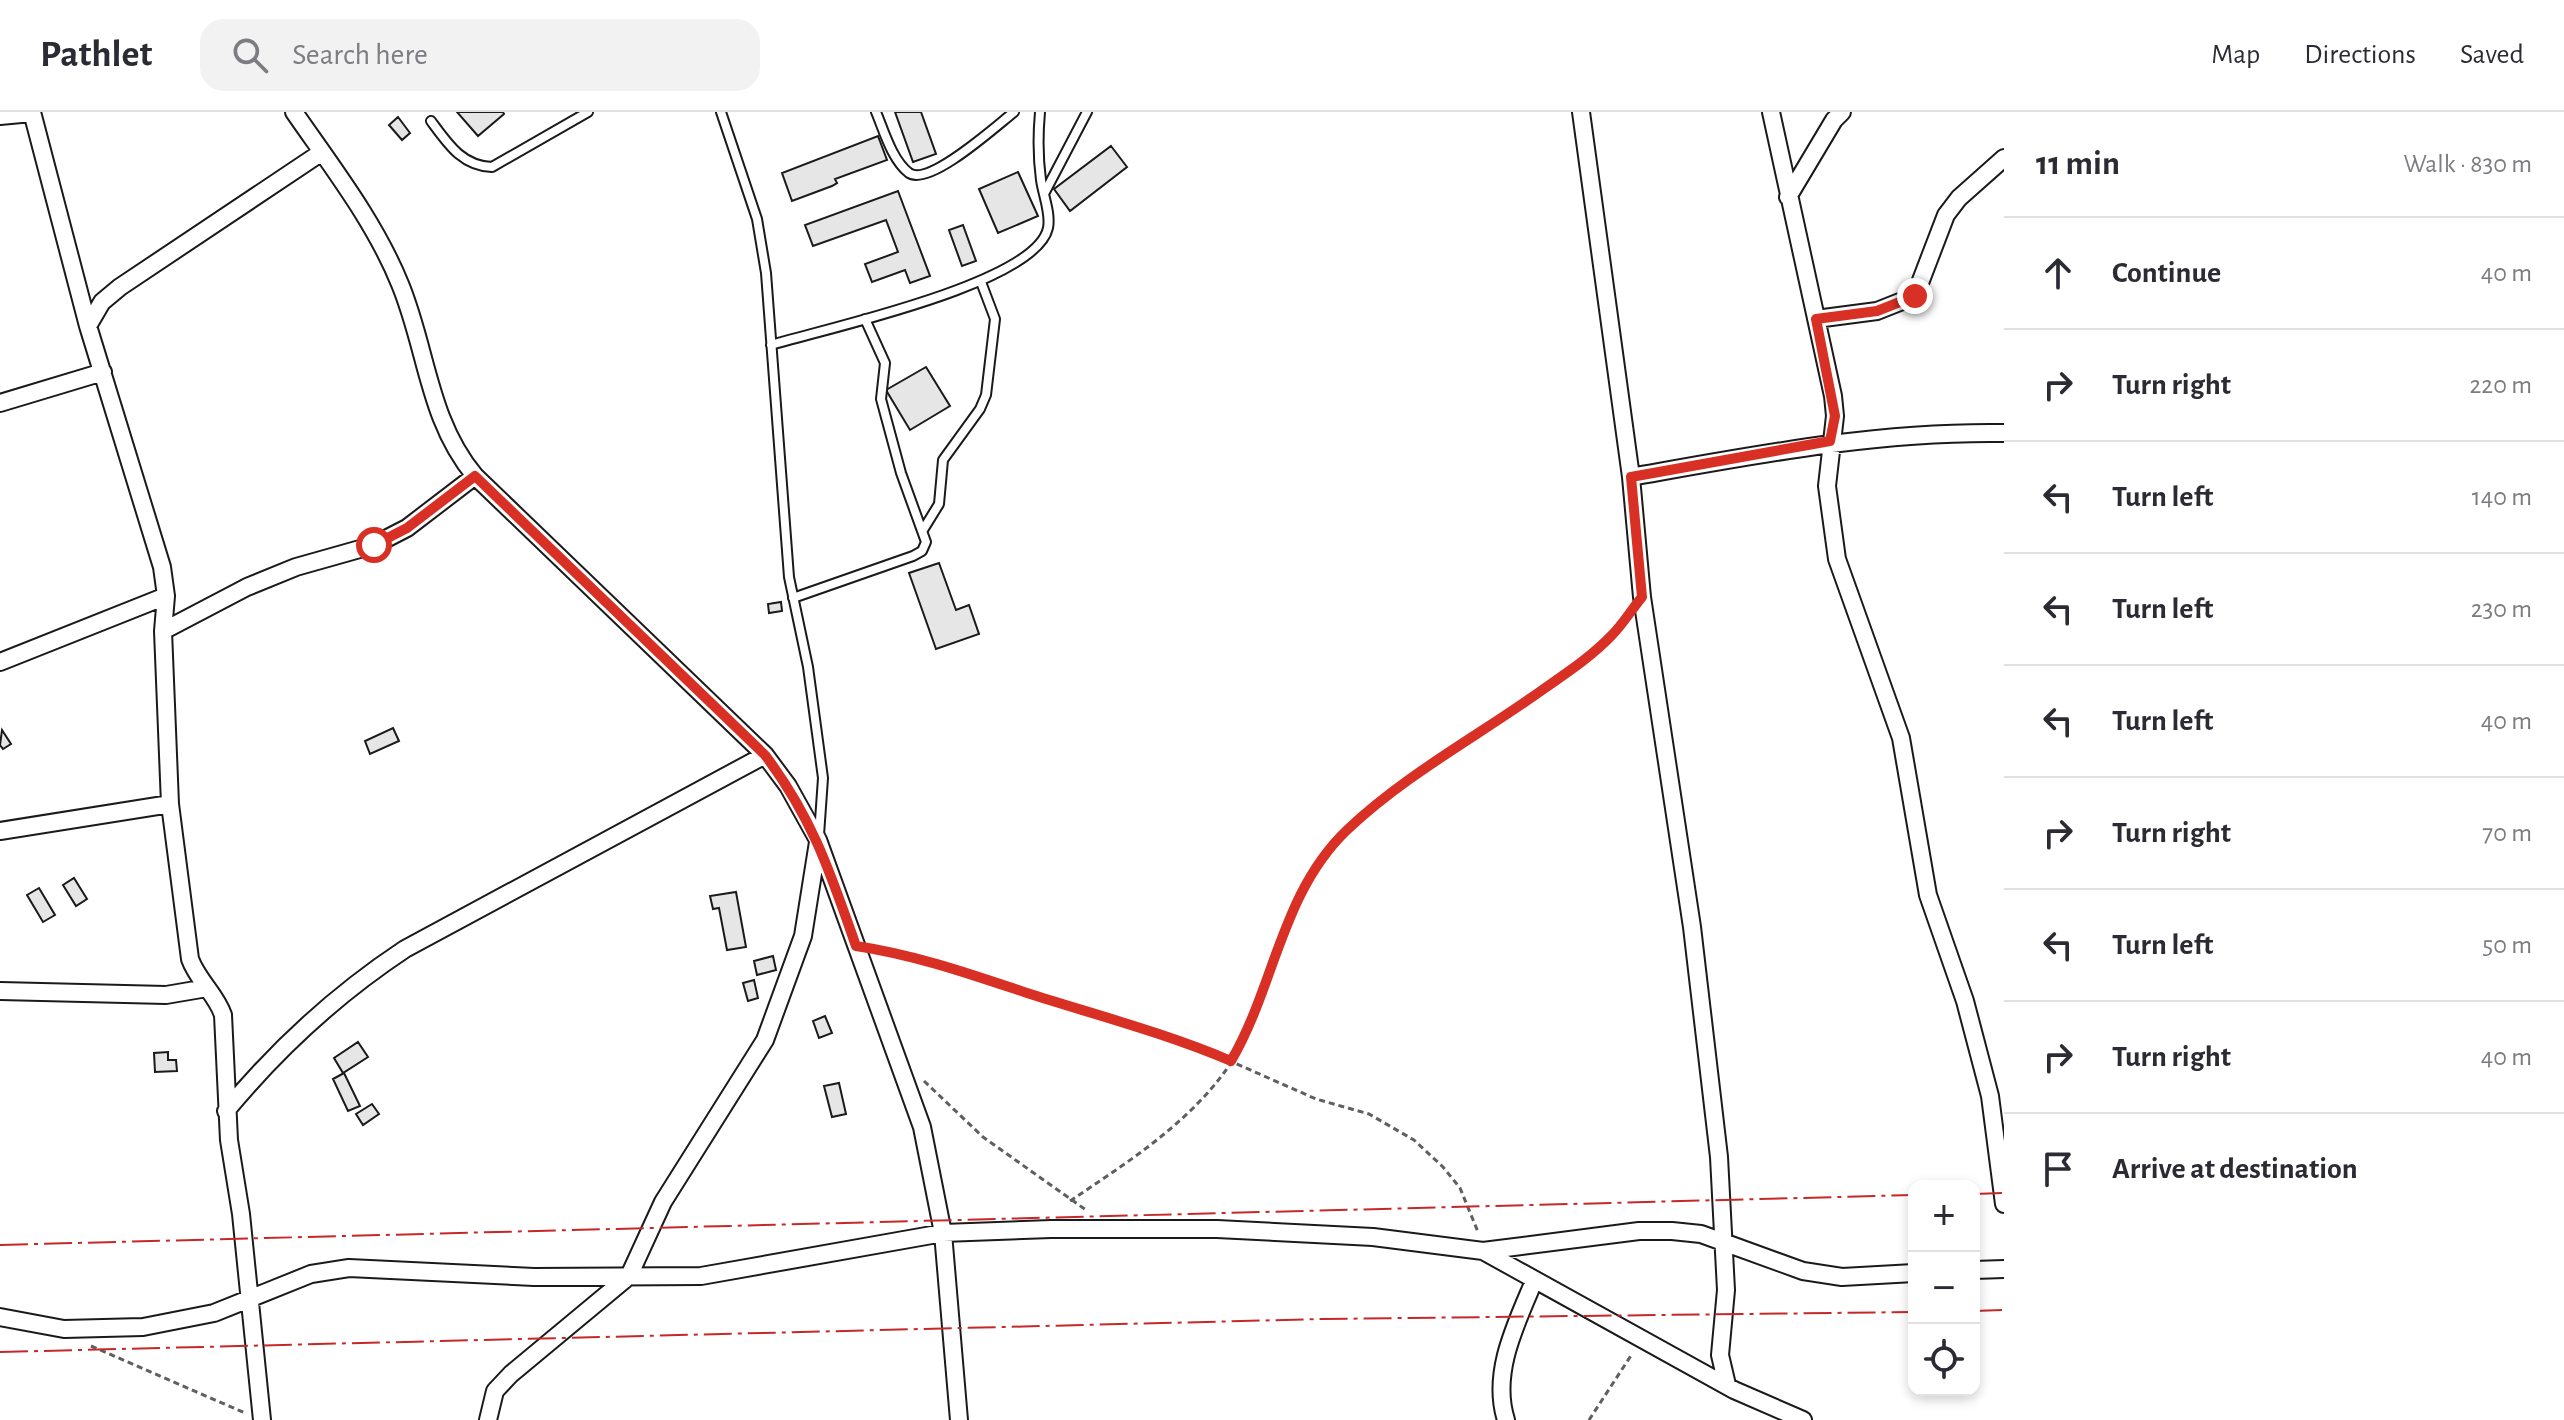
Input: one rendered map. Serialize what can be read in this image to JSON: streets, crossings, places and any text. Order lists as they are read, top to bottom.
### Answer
{
  "page": {
    "header": "Pathlet",
    "search": "Search here",
    "nav": ["Map", "Directions", "Saved"],
    "heading": ["11 min", "Walk · 830 m"],
    "list": [
      ["Continue", "40 m"],
      ["Turn right", "220 m"],
      ["Turn left", "140 m"],
      ["Turn left", "230 m"],
      ["Turn left", "40 m"],
      ["Turn right", "70 m"],
      ["Turn left", "50 m"],
      ["Turn right", "40 m"],
      "Arrive at destination"
    ],
    "map_buttons": ["+", "−"]
  }
}
